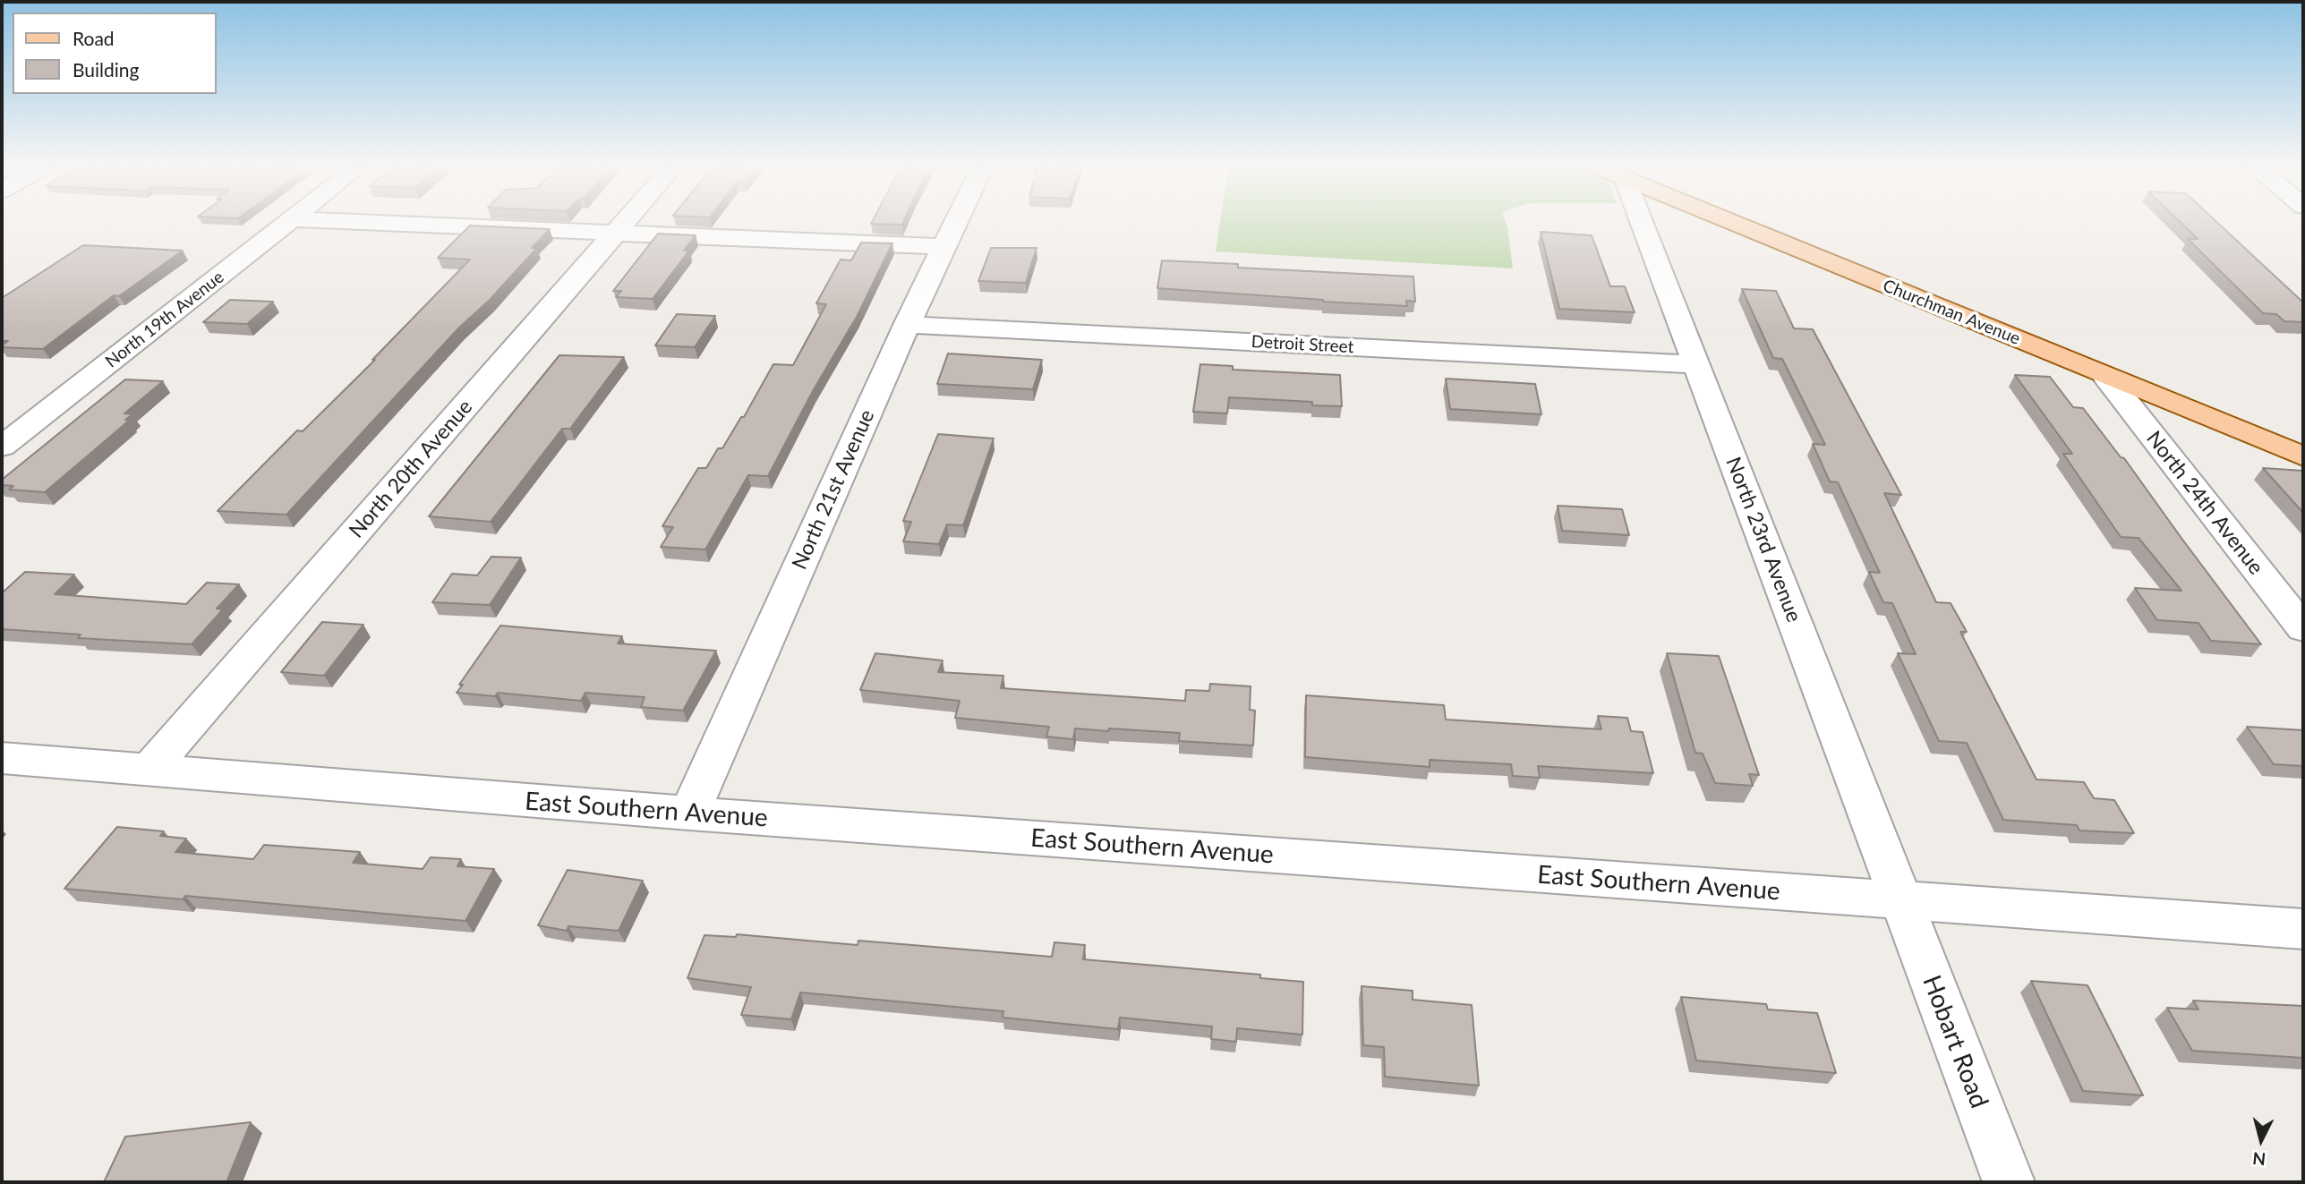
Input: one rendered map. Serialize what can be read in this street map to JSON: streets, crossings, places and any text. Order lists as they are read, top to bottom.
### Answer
{
  "streets": {
    "main road": ["Churchman Avenue"],
    "street": [
      "North 19th Avenue",
      "Detroit Street",
      "North 20th Avenue",
      "North 21st Avenue",
      "North 24th Avenue",
      "North 23rd Avenue",
      "East Southern Avenue",
      "Hobart Road"
    ]
  },
  "crossings": [
    ["Churchman Avenue", "North 24th Avenue"],
    ["Detroit Street", "North 21st Avenue"],
    ["Detroit Street", "North 23rd Avenue"],
    ["North 20th Avenue", "East Southern Avenue"],
    ["North 21st Avenue", "East Southern Avenue"],
    ["North 23rd Avenue", "East Southern Avenue"],
    ["North 23rd Avenue", "Hobart Road"],
    ["East Southern Avenue", "Hobart Road"]
  ],
  "legend": ["Road", "Building"],
  "north": "bottom"
}
